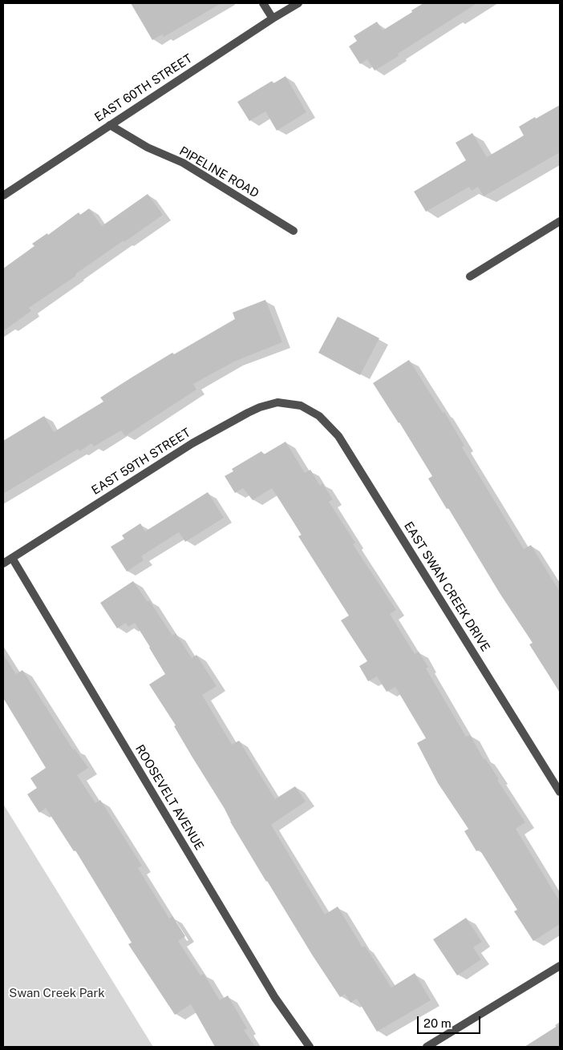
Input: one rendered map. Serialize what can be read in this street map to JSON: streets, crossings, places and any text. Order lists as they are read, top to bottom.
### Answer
{
  "streets": {
    "street": [
      "EAST 60TH STREET",
      "PIPELINE ROAD",
      "EAST 59TH STREET",
      "EAST SWAN CREEK DRIVE",
      "ROOSEVELT AVENUE"
    ]
  },
  "crossings": [
    ["EAST 60TH STREET", "PIPELINE ROAD"],
    ["EAST 59TH STREET", "EAST SWAN CREEK DRIVE"],
    ["EAST 59TH STREET", "ROOSEVELT AVENUE"]
  ],
  "parks": ["Swan Creek Park"],
  "scale_bar": "20 m"
}
